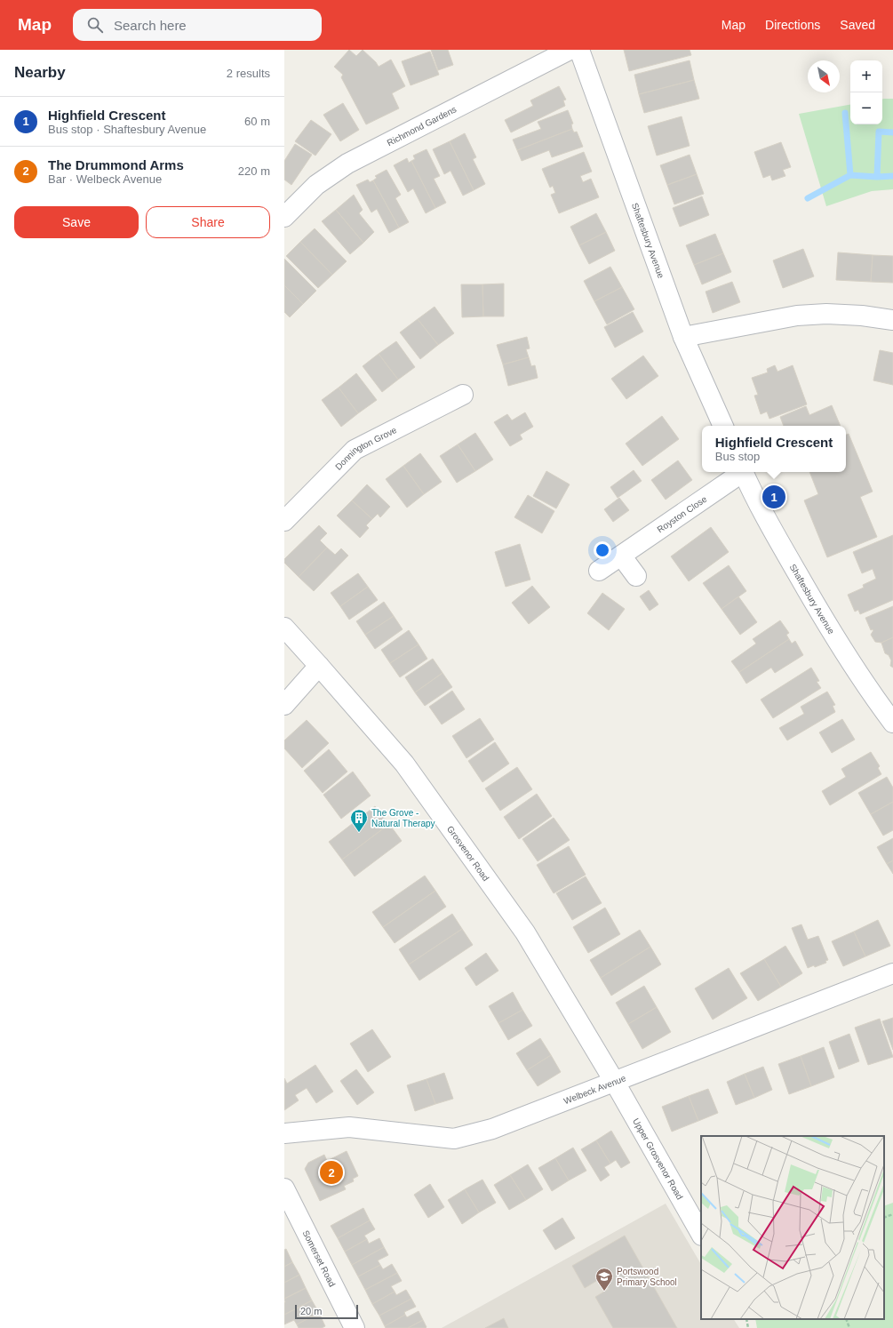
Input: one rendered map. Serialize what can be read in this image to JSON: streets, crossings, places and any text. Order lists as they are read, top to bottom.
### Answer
{
  "streets": {
    "street": [
      "Richmond Gardens",
      "Shaftesbury Avenue",
      "Donnington Grove",
      "Royston Close",
      "Grosvenor Road",
      "Welbeck Avenue",
      "Upper Grosvenor Road",
      "Somerset Road"
    ]
  },
  "crossings": [
    ["Grosvenor Road", "Welbeck Avenue"],
    ["Grosvenor Road", "Upper Grosvenor Road"],
    ["Welbeck Avenue", "Upper Grosvenor Road"]
  ],
  "places": {
    "building": ["The Grove - Natural Therapy"],
    "school or university": ["Portswood Primary School"]
  },
  "scale_bar": "20 m",
  "north": "bottom right",
  "page": {
    "header": "Map",
    "search": "Search here",
    "nav": ["Map", "Directions", "Saved"],
    "heading": ["Nearby", "2 results"],
    "map_buttons": ["+", "−"],
    "list": [
      {
        "mark": "1",
        "name": "Highfield Crescent",
        "note": "Bus stop · Shaftesbury Avenue",
        "value": "60 m"
      },
      {
        "mark": "2",
        "name": "The Drummond Arms",
        "note": "Bar · Welbeck Avenue",
        "value": "220 m"
      }
    ],
    "buttons": ["Save", "Share"],
    "popup": ["Highfield Crescent", "Bus stop"],
    "pins": ["1", "2"],
    "scale": "20 m"
  }
}
